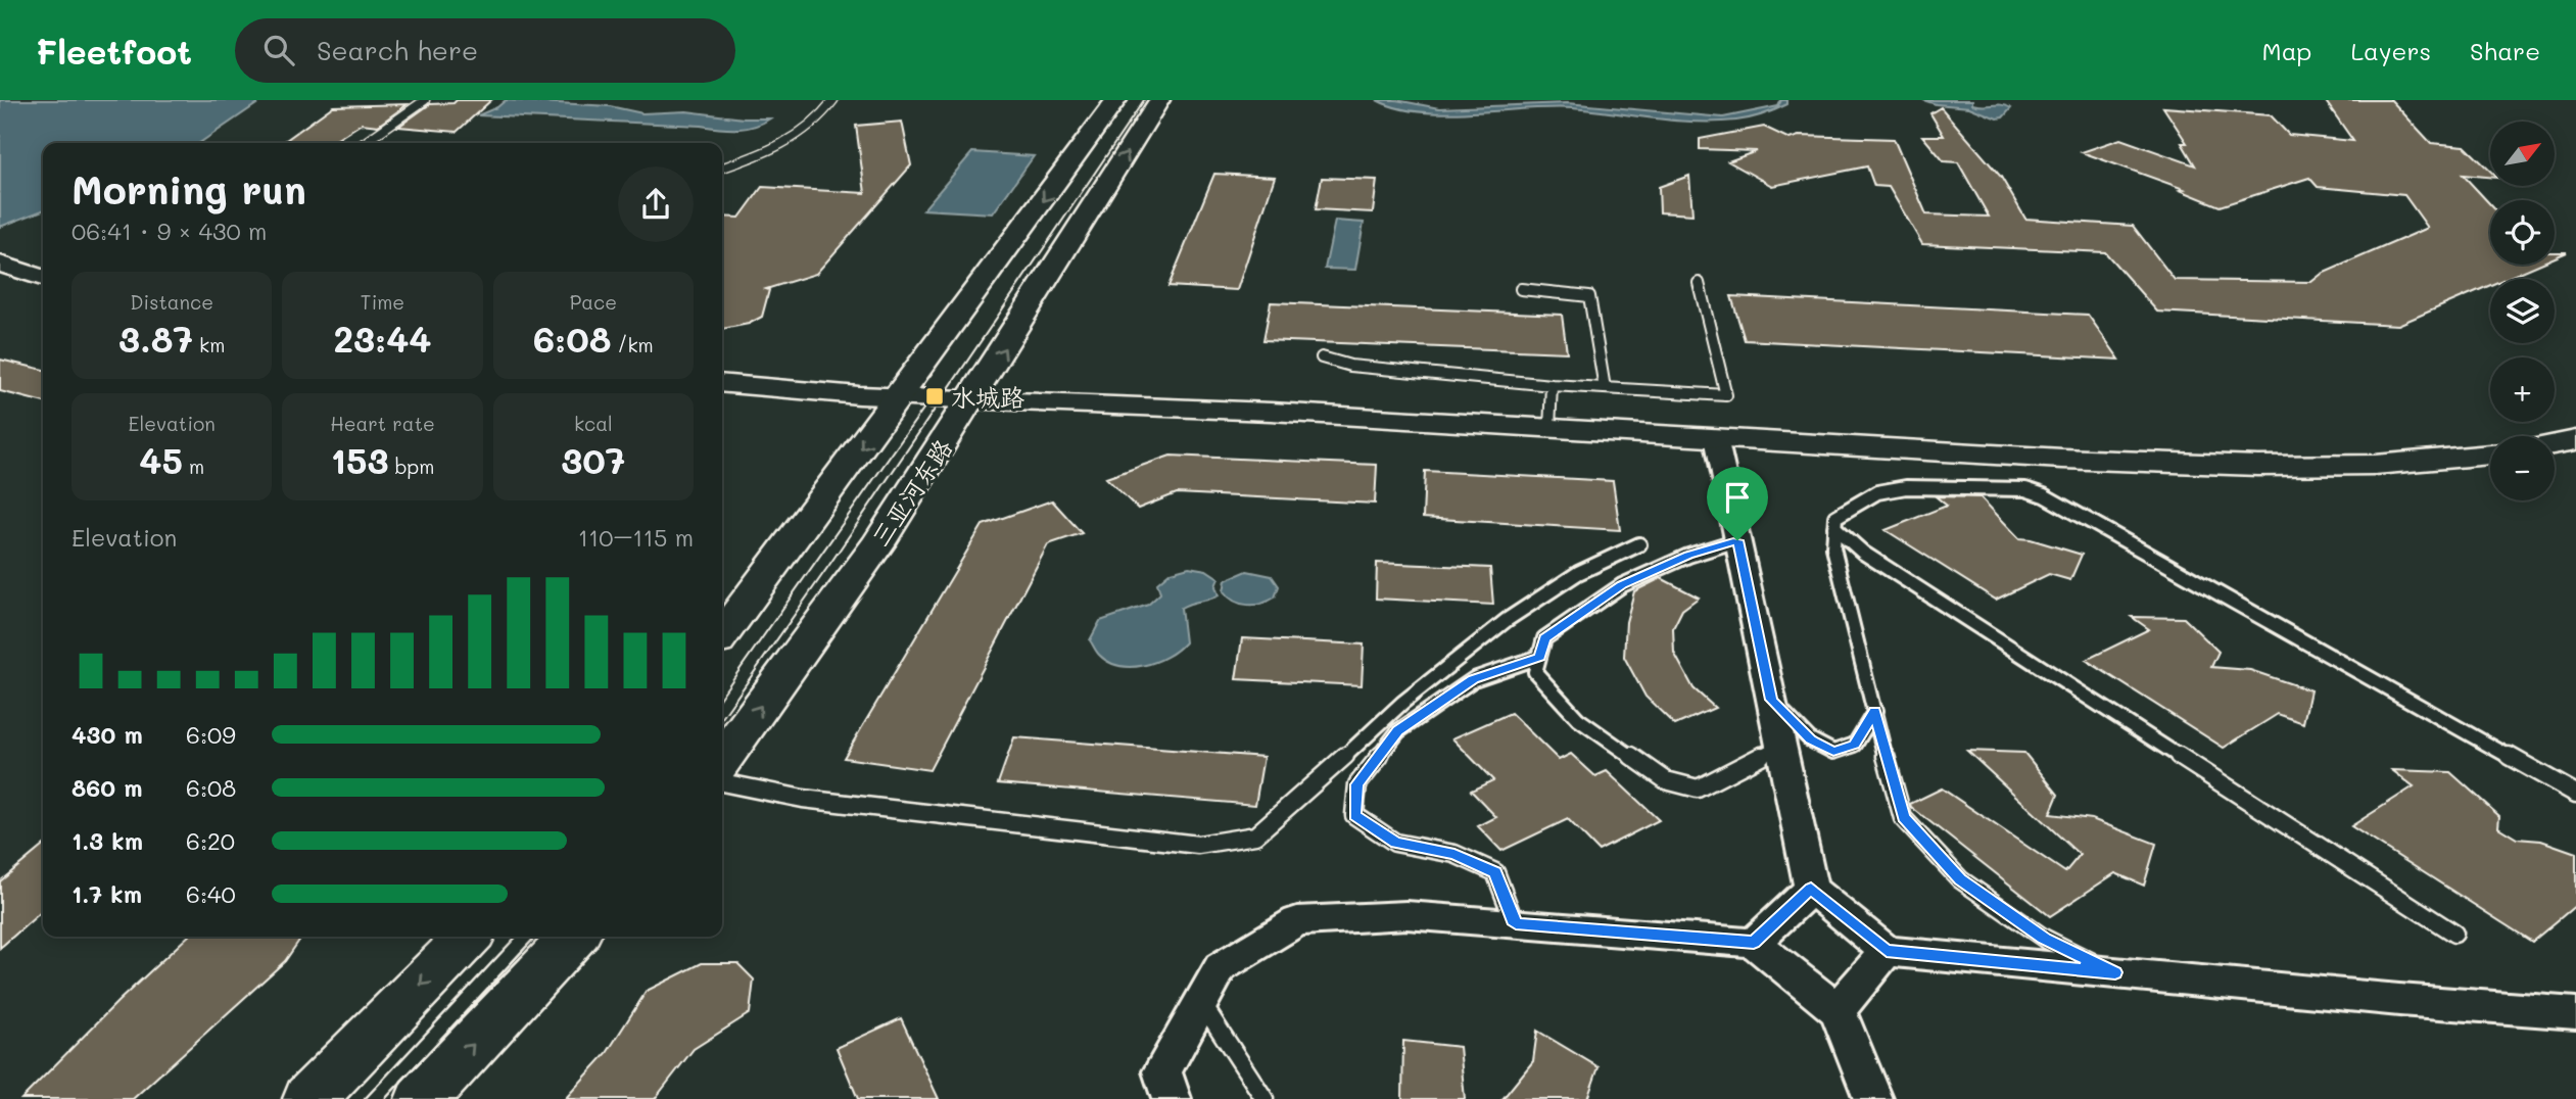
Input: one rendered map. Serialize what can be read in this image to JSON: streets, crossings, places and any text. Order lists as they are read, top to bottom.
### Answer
{
  "streets": {
    "main road": ["三亚河东路"]
  },
  "places": {
    "transit": ["水城路"]
  },
  "north": "top right",
  "page": {
    "header": "Fleetfoot",
    "search": "Search here",
    "nav": ["Map", "Layers", "Share"],
    "map_buttons": ["+", "−"],
    "heading": ["Morning run", "06:41 · 9 × 430 m"],
    "stats": [
      ["Distance", "3.87 km"],
      ["Time", "23:44"],
      ["Pace", "6:08 /km"],
      ["Elevation", "45 m"],
      ["Heart rate", "153 bpm"],
      ["kcal", "307"]
    ],
    "chart": ["Elevation", "110–115 m"],
    "list": [
      {
        "name": "430 m",
        "note": "6:09"
      },
      {
        "name": "860 m",
        "note": "6:08"
      },
      {
        "name": "1.3 km",
        "note": "6:20"
      },
      {
        "name": "1.7 km",
        "note": "6:40"
      }
    ]
  }
}
